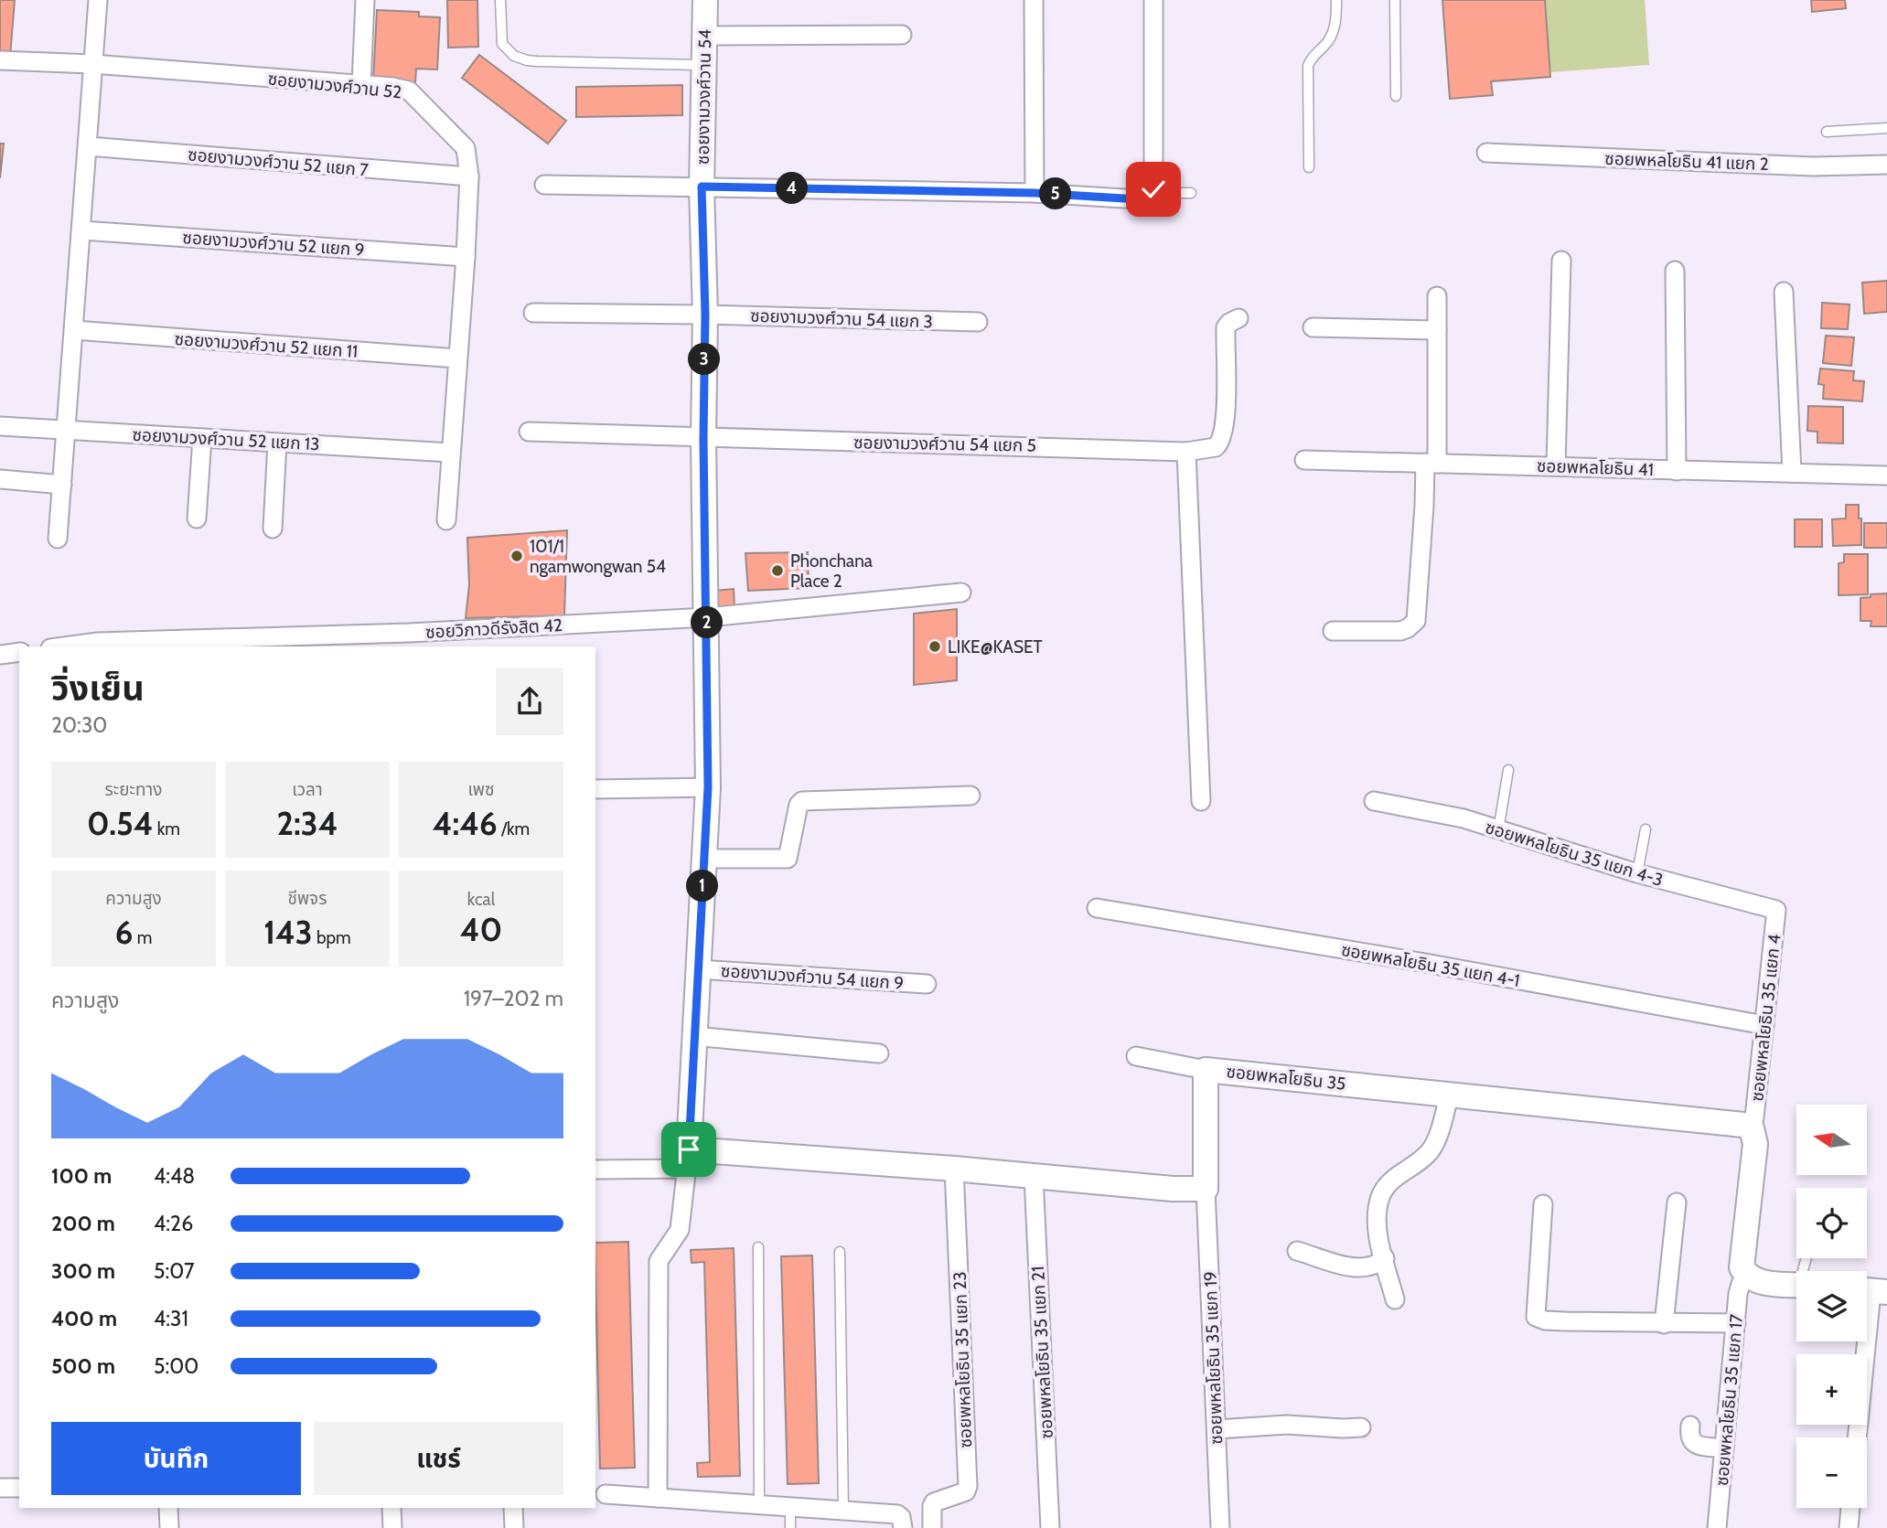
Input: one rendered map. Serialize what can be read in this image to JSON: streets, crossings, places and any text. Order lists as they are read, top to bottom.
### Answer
{
  "streets": {
    "street": [
      "ซอยงามวงศ์วาน 52",
      "ซอยงามวงศ์วาน 54",
      "ซอยพหลโยธิน 41 แยก 2",
      "ซอยงามวงศ์วาน 52 แยก 7",
      "ซอยงามวงศ์วาน 52 แยก 9",
      "ซอยงามวงศ์วาน 54 แยก 3",
      "ซอยงามวงศ์วาน 52 แยก 11",
      "ซอยงามวงศ์วาน 52 แยก 13",
      "ซอยงามวงศ์วาน 54 แยก 5",
      "ซอยพหลโยธิน 41",
      "ซอยวิภาวดีรังสิต 42",
      "ซอยพหลโยธิน 35 แยก 4-3",
      "ซอยพหลโยธิน 35 แยก 4-1",
      "ซอยงามวงศ์วาน 54 แยก 9",
      "ซอยพหลโยธิน 35 แยก 4",
      "ซอยพหลโยธิน 35",
      "ซอยพหลโยธิน 35 แยก 21",
      "ซอยพหลโยธิน 35 แยก 19",
      "ซอยพหลโยธิน 35 แยก 23",
      "ซอยพหลโยธิน 35 แยก 17"
    ]
  },
  "crossings": [
    ["ซอยงามวงศ์วาน 52", "ซอยงามวงศ์วาน 52 แยก 7"],
    ["ซอยงามวงศ์วาน 52", "ซอยงามวงศ์วาน 52 แยก 9"],
    ["ซอยงามวงศ์วาน 52", "ซอยงามวงศ์วาน 52 แยก 11"],
    ["ซอยงามวงศ์วาน 52", "ซอยงามวงศ์วาน 52 แยก 13"],
    ["ซอยงามวงศ์วาน 54", "ซอยงามวงศ์วาน 54 แยก 3"],
    ["ซอยงามวงศ์วาน 54", "ซอยงามวงศ์วาน 54 แยก 5"],
    ["ซอยงามวงศ์วาน 54", "ซอยวิภาวดีรังสิต 42"],
    ["ซอยงามวงศ์วาน 54", "ซอยงามวงศ์วาน 54 แยก 9"],
    ["ซอยพหลโยธิน 35 แยก 4-3", "ซอยพหลโยธิน 35 แยก 4"],
    ["ซอยพหลโยธิน 35 แยก 4-1", "ซอยพหลโยธิน 35 แยก 4"],
    ["ซอยพหลโยธิน 35 แยก 4", "ซอยพหลโยธิน 35"],
    ["ซอยพหลโยธิน 35", "ซอยพหลโยธิน 35 แยก 19"]
  ],
  "places": ["101/1 ngamwongwan 54", "Phonchana Place 2", "LIKE@KASET"],
  "north": "left",
  "page": {
    "pins": [
      "4",
      "5",
      "3",
      "2",
      "1"
    ],
    "heading": ["วิ่งเย็น", "20:30"],
    "stats": [
      ["ระยะทาง", "0.54 km"],
      ["เวลา", "2:34"],
      ["เพซ", "4:46 /km"],
      ["ความสูง", "6 m"],
      ["ชีพจร", "143 bpm"],
      ["kcal", "40"]
    ],
    "chart": ["ความสูง", "197–202 m"],
    "map_buttons": ["+", "−"],
    "list": [
      {
        "name": "100 m",
        "note": "4:48"
      },
      {
        "name": "200 m",
        "note": "4:26"
      },
      {
        "name": "300 m",
        "note": "5:07"
      },
      {
        "name": "400 m",
        "note": "4:31"
      },
      {
        "name": "500 m",
        "note": "5:00"
      }
    ],
    "buttons": ["บันทึก", "แชร์"]
  }
}
